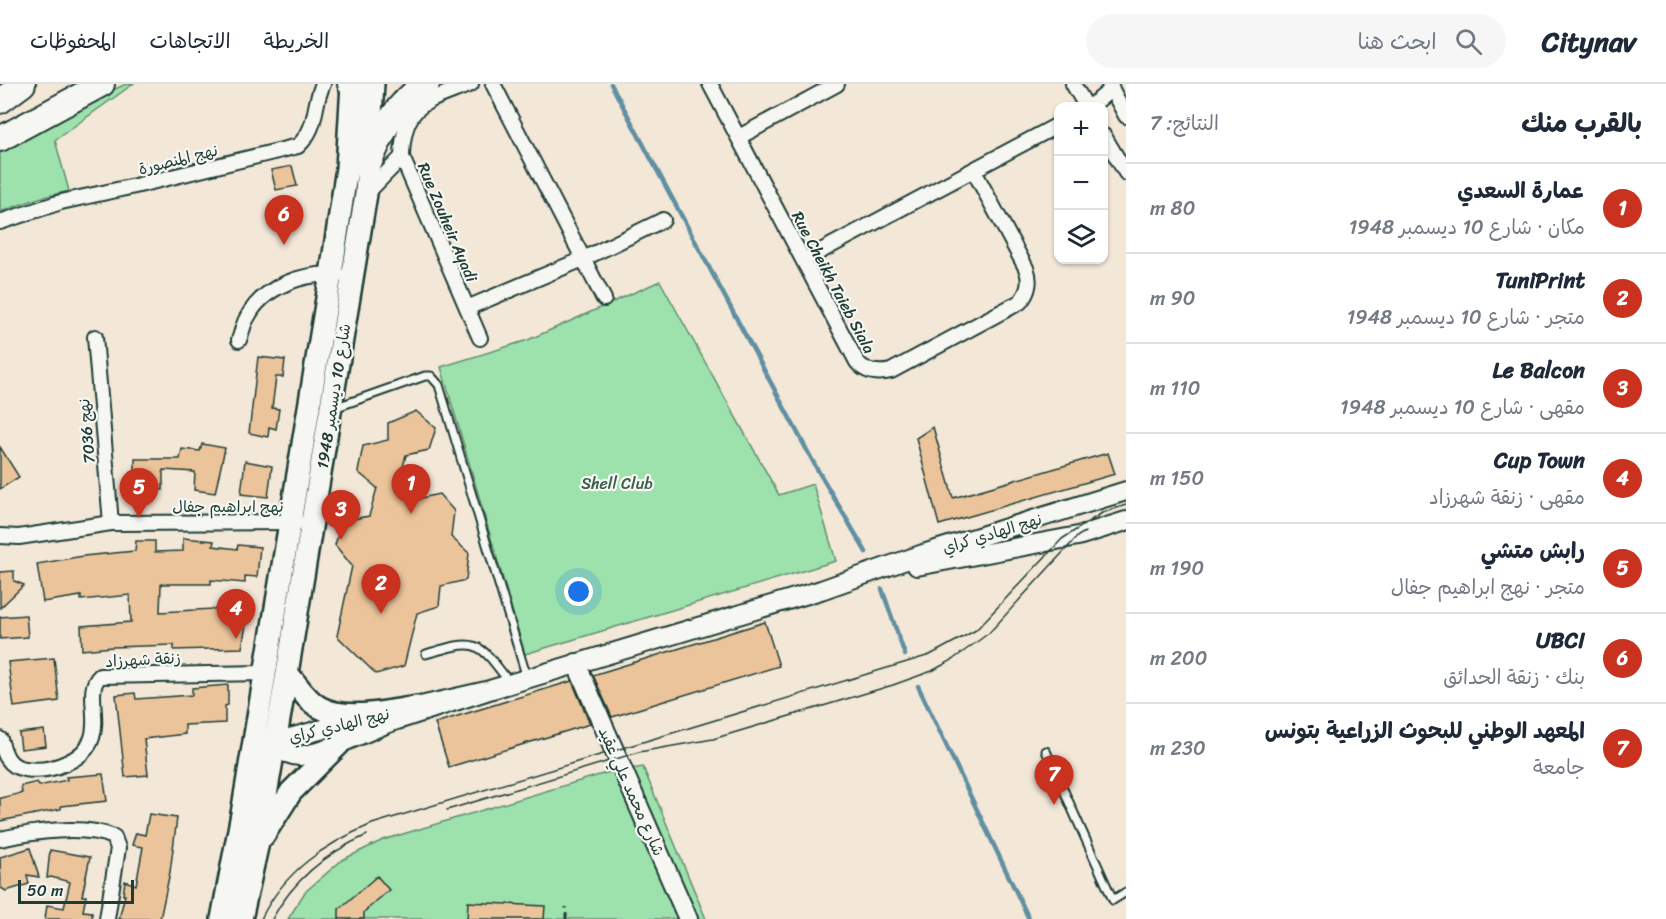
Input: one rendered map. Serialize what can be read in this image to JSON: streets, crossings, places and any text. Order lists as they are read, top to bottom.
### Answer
{
  "streets": {
    "main road": ["شارع 10 ديسمبر 1948"],
    "street": [
      "نهج المنصورة",
      "Rue Zouheir Ayadi",
      "Rue Cheikh Taieb Siala",
      "نهج 7036",
      "نهج ابراهيم جفال",
      "نهج الهادي كراي",
      "زنقة شهرزاد",
      "شارع محمد علي عقيد"
    ]
  },
  "crossings": [
    ["شارع 10 ديسمبر 1948", "نهج ابراهيم جفال"],
    ["شارع 10 ديسمبر 1948", "نهج الهادي كراي"],
    ["شارع 10 ديسمبر 1948", "زنقة شهرزاد"],
    ["نهج 7036", "نهج ابراهيم جفال"],
    ["نهج الهادي كراي", "شارع محمد علي عقيد"]
  ],
  "parks": ["Shell Club"],
  "scale_bar": "50 m",
  "page": {
    "header": "Citynav",
    "search": "ابحث هنا",
    "nav": ["الخريطة", "الاتجاهات", "المحفوظات"],
    "heading": ["بالقرب منك", "النتائج: 7"],
    "map_buttons": ["+", "−"],
    "list": [
      {
        "mark": "1",
        "name": "عمارة السعدي",
        "note": "مكان · شارع 10 ديسمبر 1948",
        "value": "80 m"
      },
      {
        "mark": "2",
        "name": "TuniPrint",
        "note": "متجر · شارع 10 ديسمبر 1948",
        "value": "90 m"
      },
      {
        "mark": "3",
        "name": "Le Balcon",
        "note": "مقهى · شارع 10 ديسمبر 1948",
        "value": "110 m"
      },
      {
        "mark": "4",
        "name": "Cup Town",
        "note": "مقهى · زنقة شهرزاد",
        "value": "150 m"
      },
      {
        "mark": "5",
        "name": "رابش متشي",
        "note": "متجر · نهج ابراهيم جفال",
        "value": "190 m"
      },
      {
        "mark": "6",
        "name": "UBCI",
        "note": "بنك · زنقة الحدائق",
        "value": "200 m"
      },
      {
        "mark": "7",
        "name": "المعهد الوطني للبحوث الزراعية بتونس",
        "note": "جامعة",
        "value": "230 m"
      }
    ],
    "pins": [
      "6",
      "1",
      "5",
      "3",
      "2",
      "4",
      "7"
    ],
    "scale": "50 m"
  }
}
